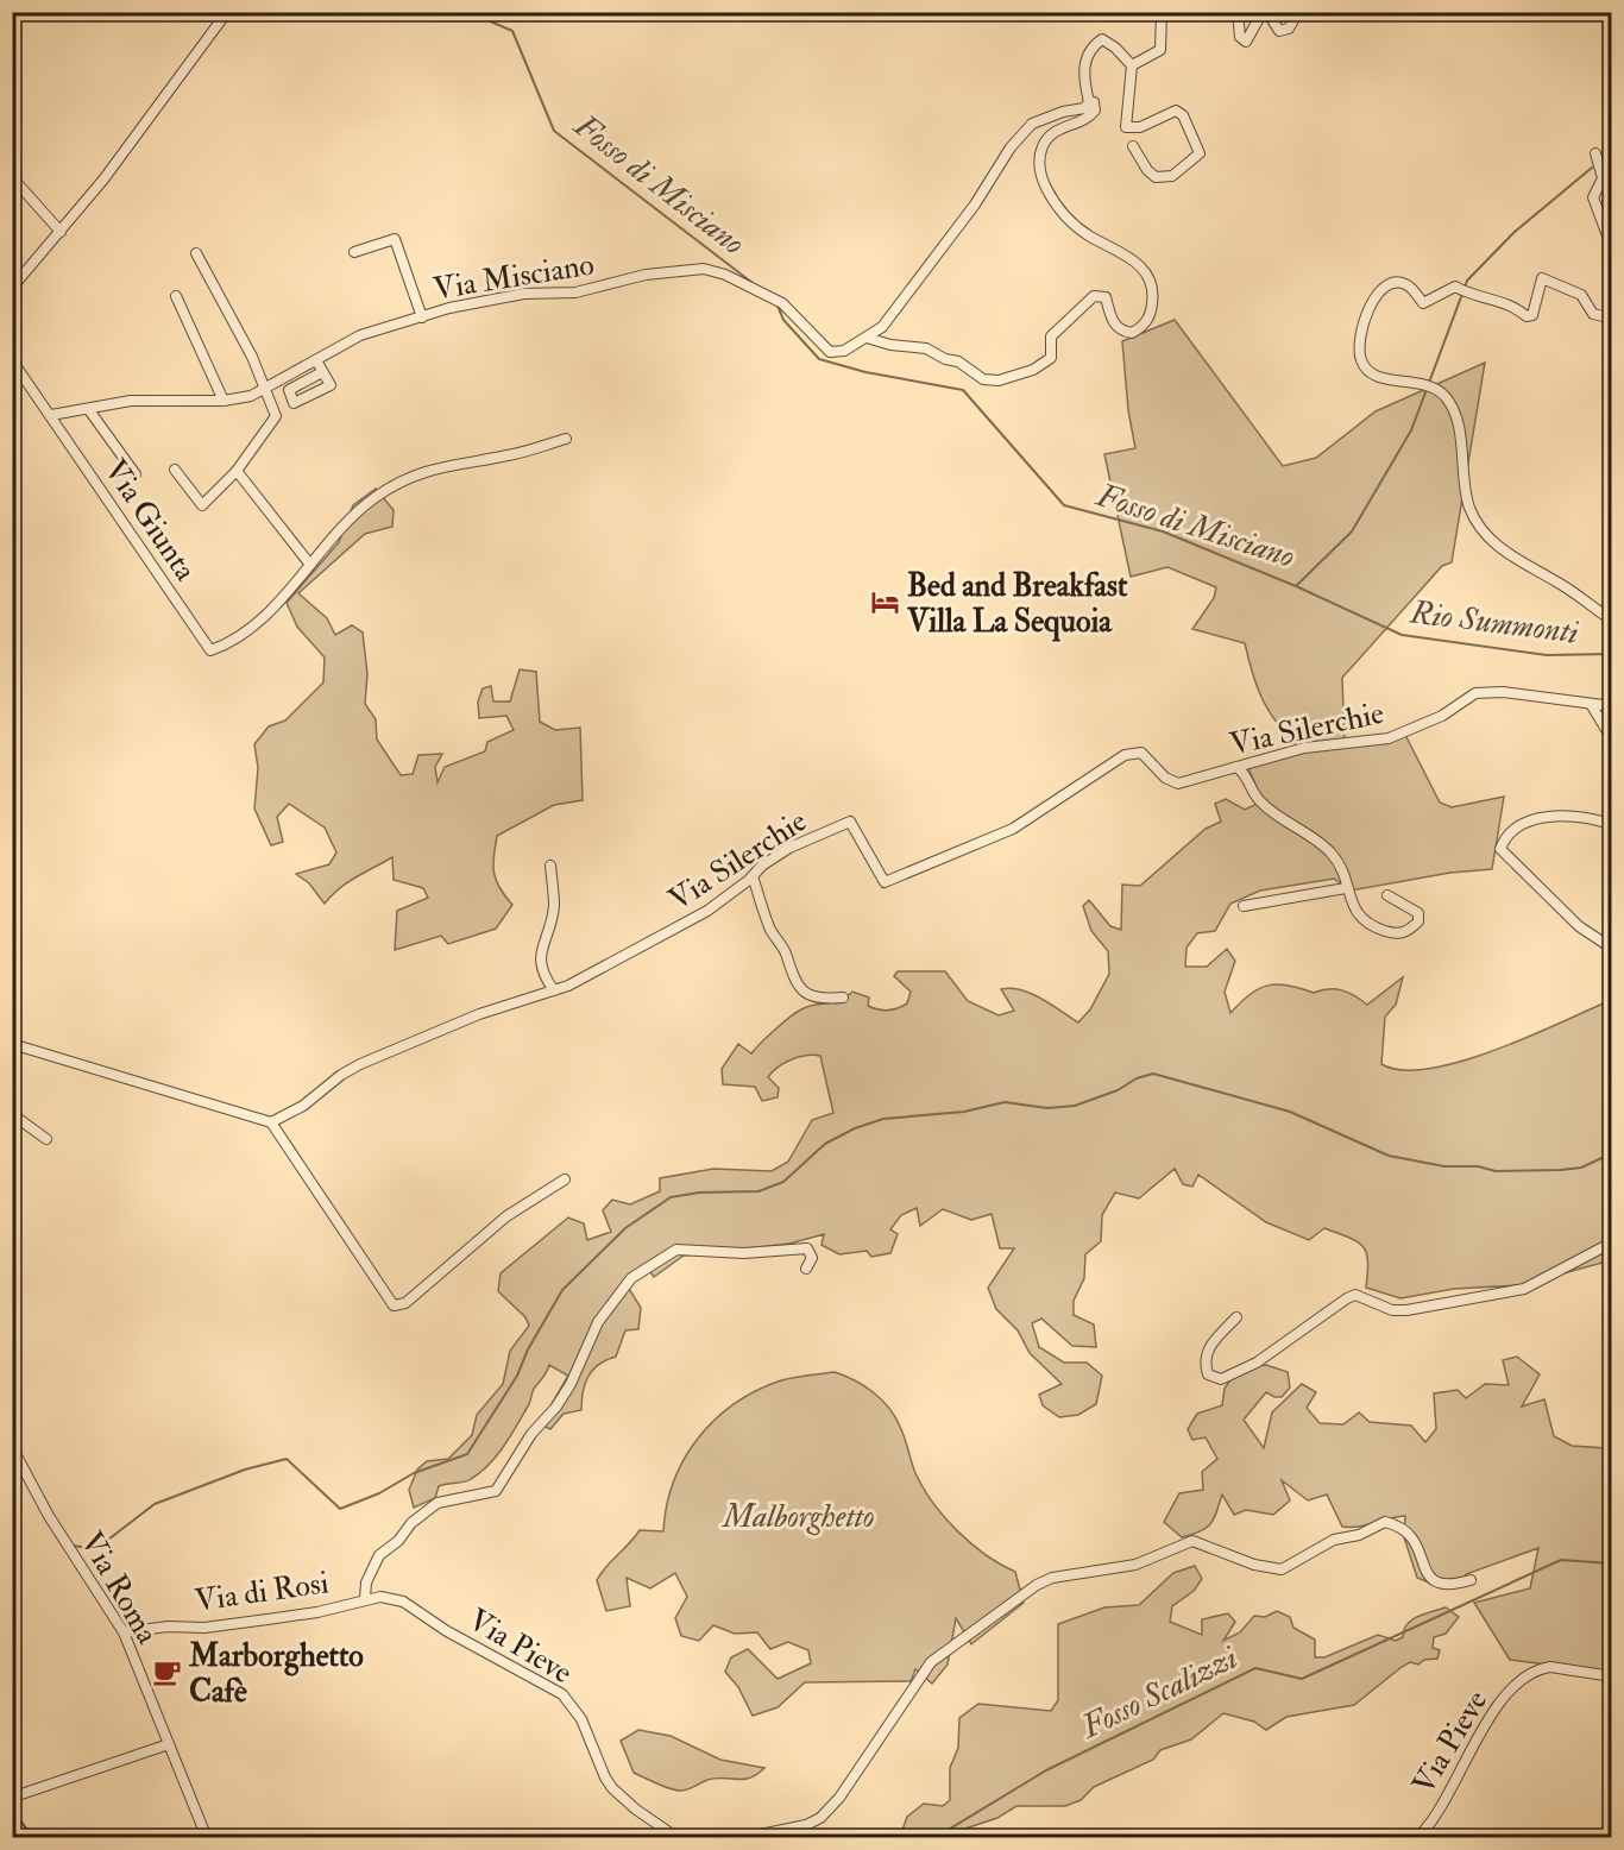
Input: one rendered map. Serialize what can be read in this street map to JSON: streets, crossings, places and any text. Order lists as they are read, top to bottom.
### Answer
{
  "streets": {
    "street": [
      "Via Misciano",
      "Via Giunta",
      "Via Silerchie",
      "Via Roma",
      "Via di Rosi",
      "Via Pieve"
    ]
  },
  "crossings": [
    ["Via Misciano", "Via Giunta"],
    ["Via Roma", "Via di Rosi"],
    ["Via di Rosi", "Via Pieve"]
  ],
  "water": ["Fosso di Misciano", "Rio Summonti", "Fosso Scalizzi"],
  "parks": ["Malborghetto"],
  "places": {
    "hotel": ["Bed and Breakfast Villa La Sequoia"],
    "cafe": ["Marborghetto Cafè"]
  }
}
